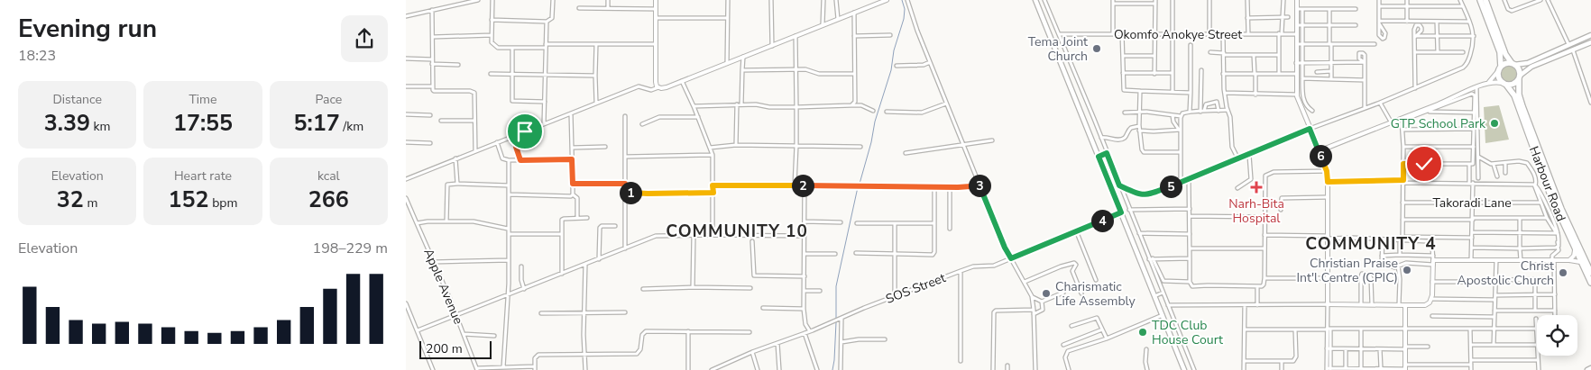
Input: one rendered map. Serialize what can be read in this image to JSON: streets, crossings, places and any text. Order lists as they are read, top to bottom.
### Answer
{
  "streets": {
    "highway": ["Harbour Road"],
    "street": [
      "Okomfo Anokye Street",
      "Takoradi Lane",
      "Apple Avenue",
      "SOS Street"
    ]
  },
  "districts": ["COMMUNITY 10", "COMMUNITY 4"],
  "places": {
    "other": [
      "Tema Joint Church",
      "GTP School Park",
      "Christian Praise Int'l Centre (CPIC)",
      "Christ Apostolic Church",
      "Charismatic Life Assembly",
      "TDC Club House Court"
    ],
    "health": ["Narh-Bita Hospital"]
  },
  "scale_bar": "200 m",
  "page": {
    "heading": ["Evening run", "18:23"],
    "stats": [
      ["Distance", "3.39 km"],
      ["Time", "17:55"],
      ["Pace", "5:17 /km"],
      ["Elevation", "32 m"],
      ["Heart rate", "152 bpm"],
      ["kcal", "266"]
    ],
    "pins": [
      "6",
      "2",
      "3",
      "5",
      "1",
      "4"
    ],
    "chart": ["Elevation", "198–229 m"],
    "scale": "200 m"
  }
}
